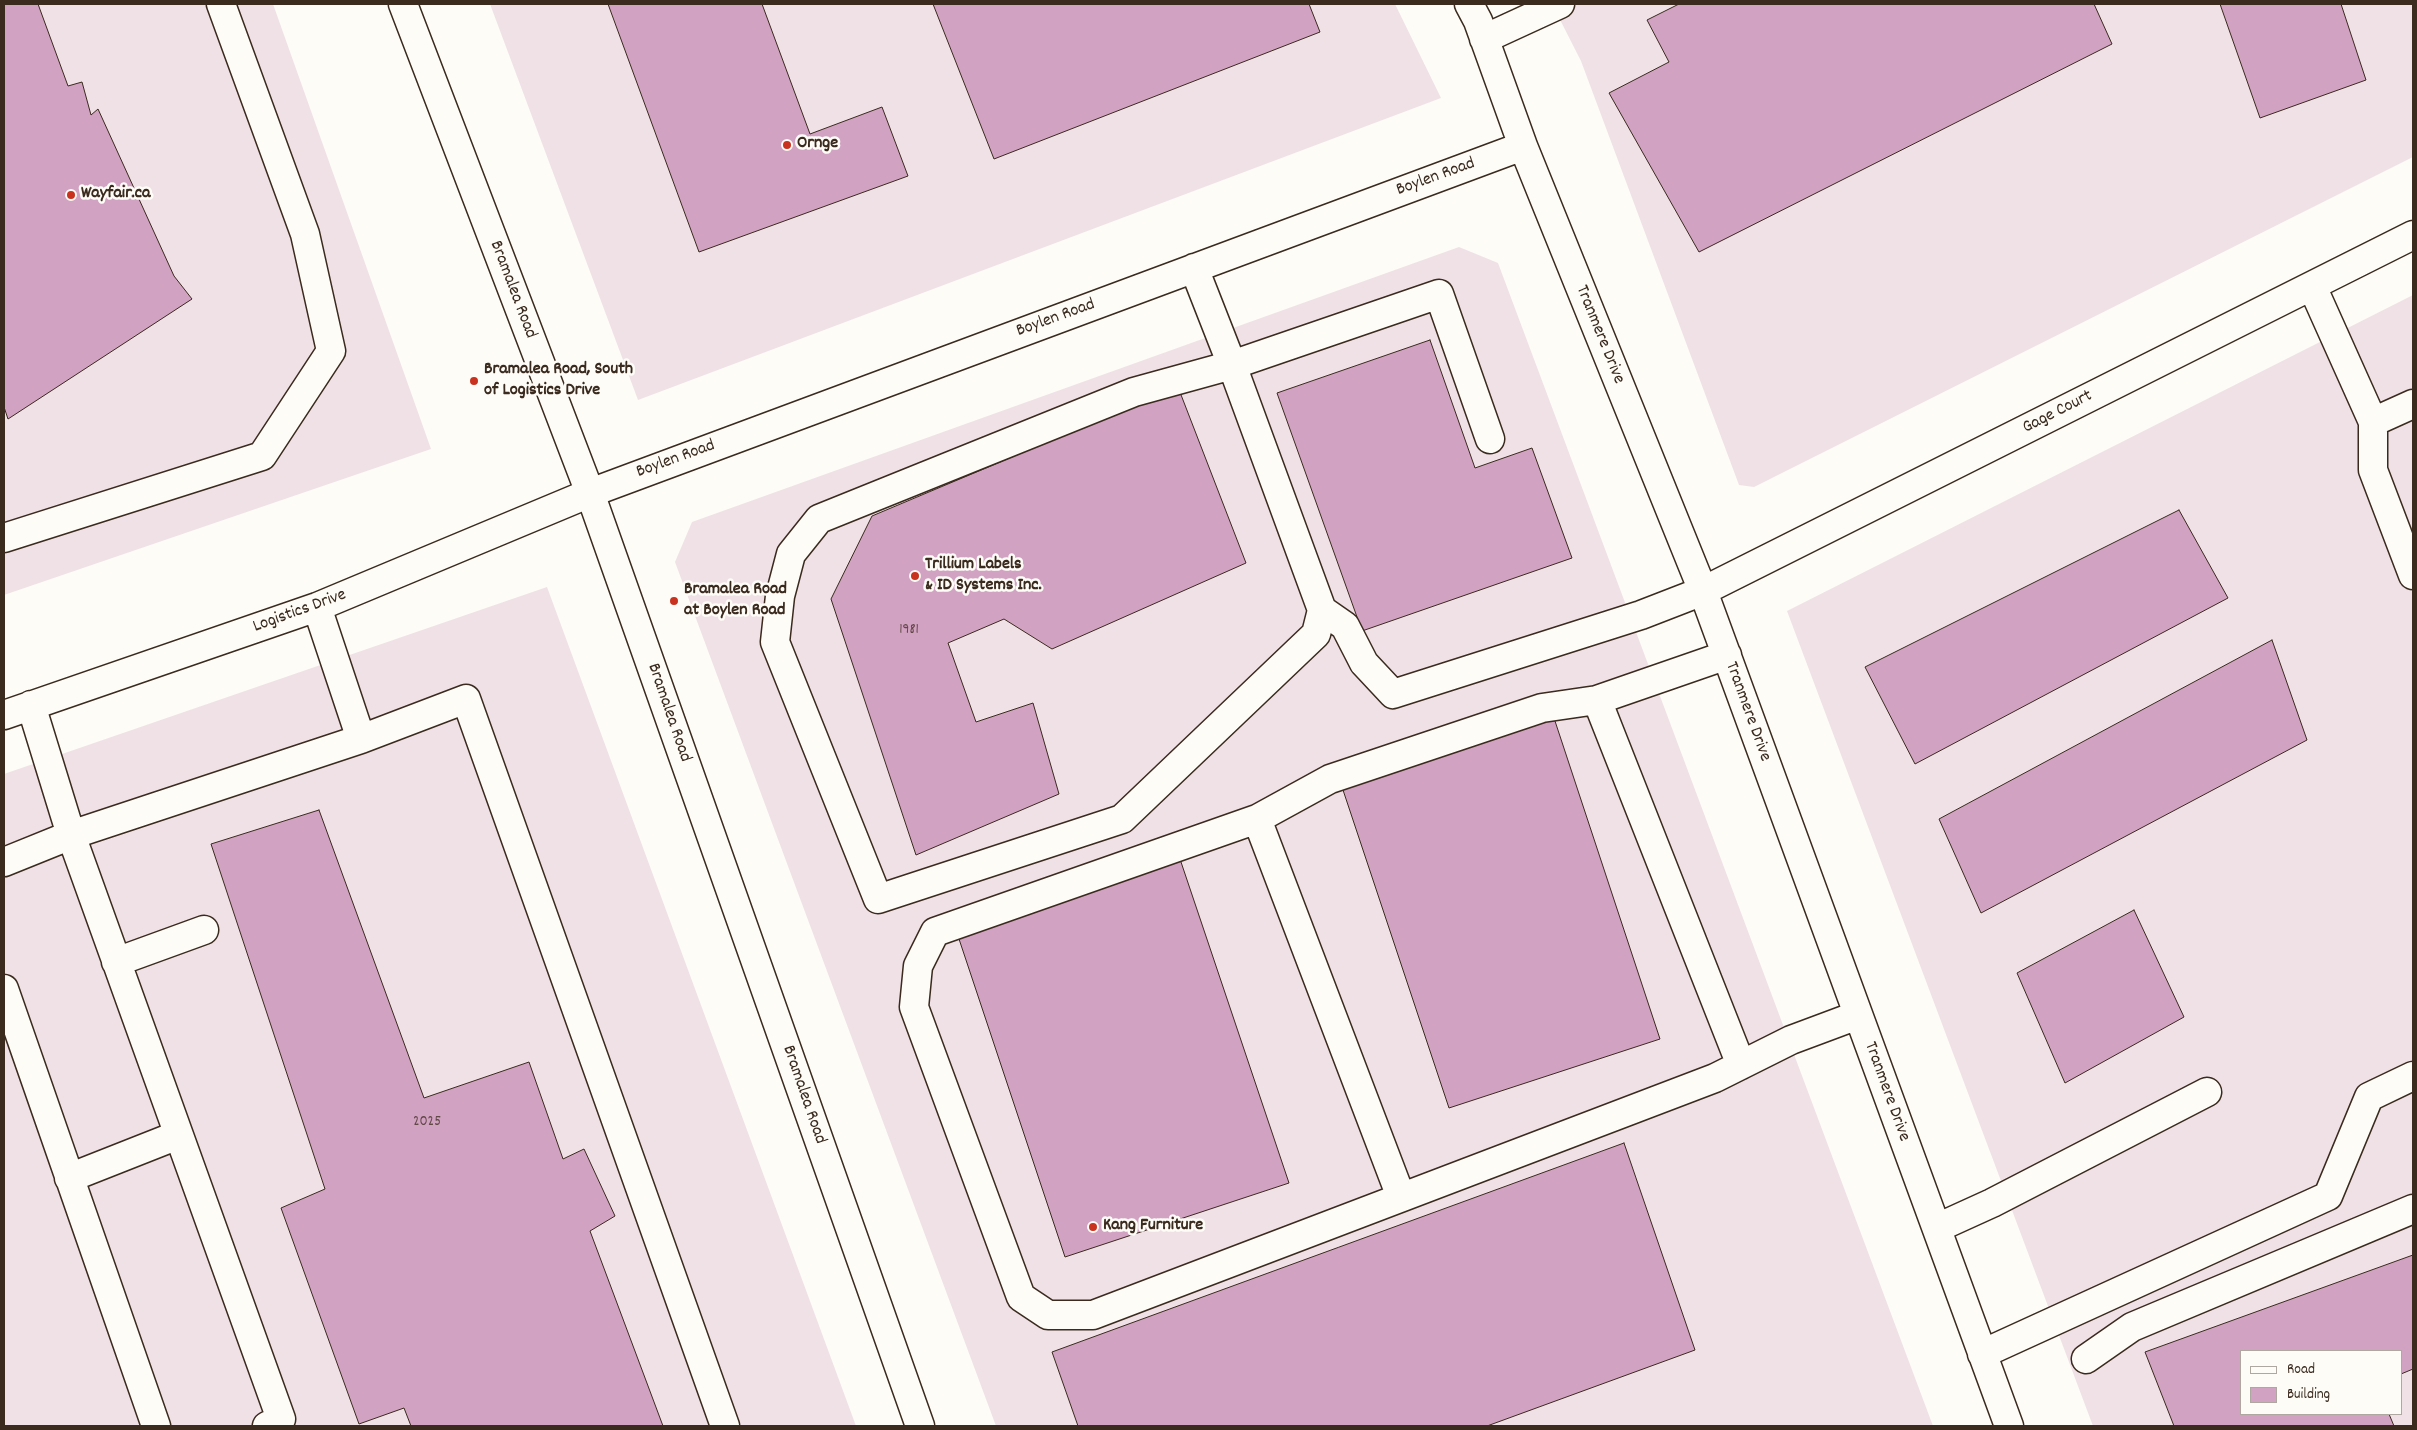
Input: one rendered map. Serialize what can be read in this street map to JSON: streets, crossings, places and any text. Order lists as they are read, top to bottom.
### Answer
{
  "streets": {
    "street": [
      "Boylen Road",
      "Bramalea Road",
      "Tranmere Drive",
      "Gage Court",
      "Logistics Drive"
    ]
  },
  "crossings": [
    ["Boylen Road", "Bramalea Road"],
    ["Boylen Road", "Tranmere Drive"],
    ["Boylen Road", "Logistics Drive"],
    ["Bramalea Road", "Logistics Drive"],
    ["Tranmere Drive", "Gage Court"]
  ],
  "places": [
    "Ornge",
    "Wayfair.ca",
    "Bramalea Road, South of Logistics Drive",
    "Trillium Labels & ID Systems Inc.",
    "Bramalea Road at Boylen Road",
    "Kang Furniture"
  ],
  "house_numbers": ["1981", "2025"],
  "legend": ["Road", "Building"]
}
